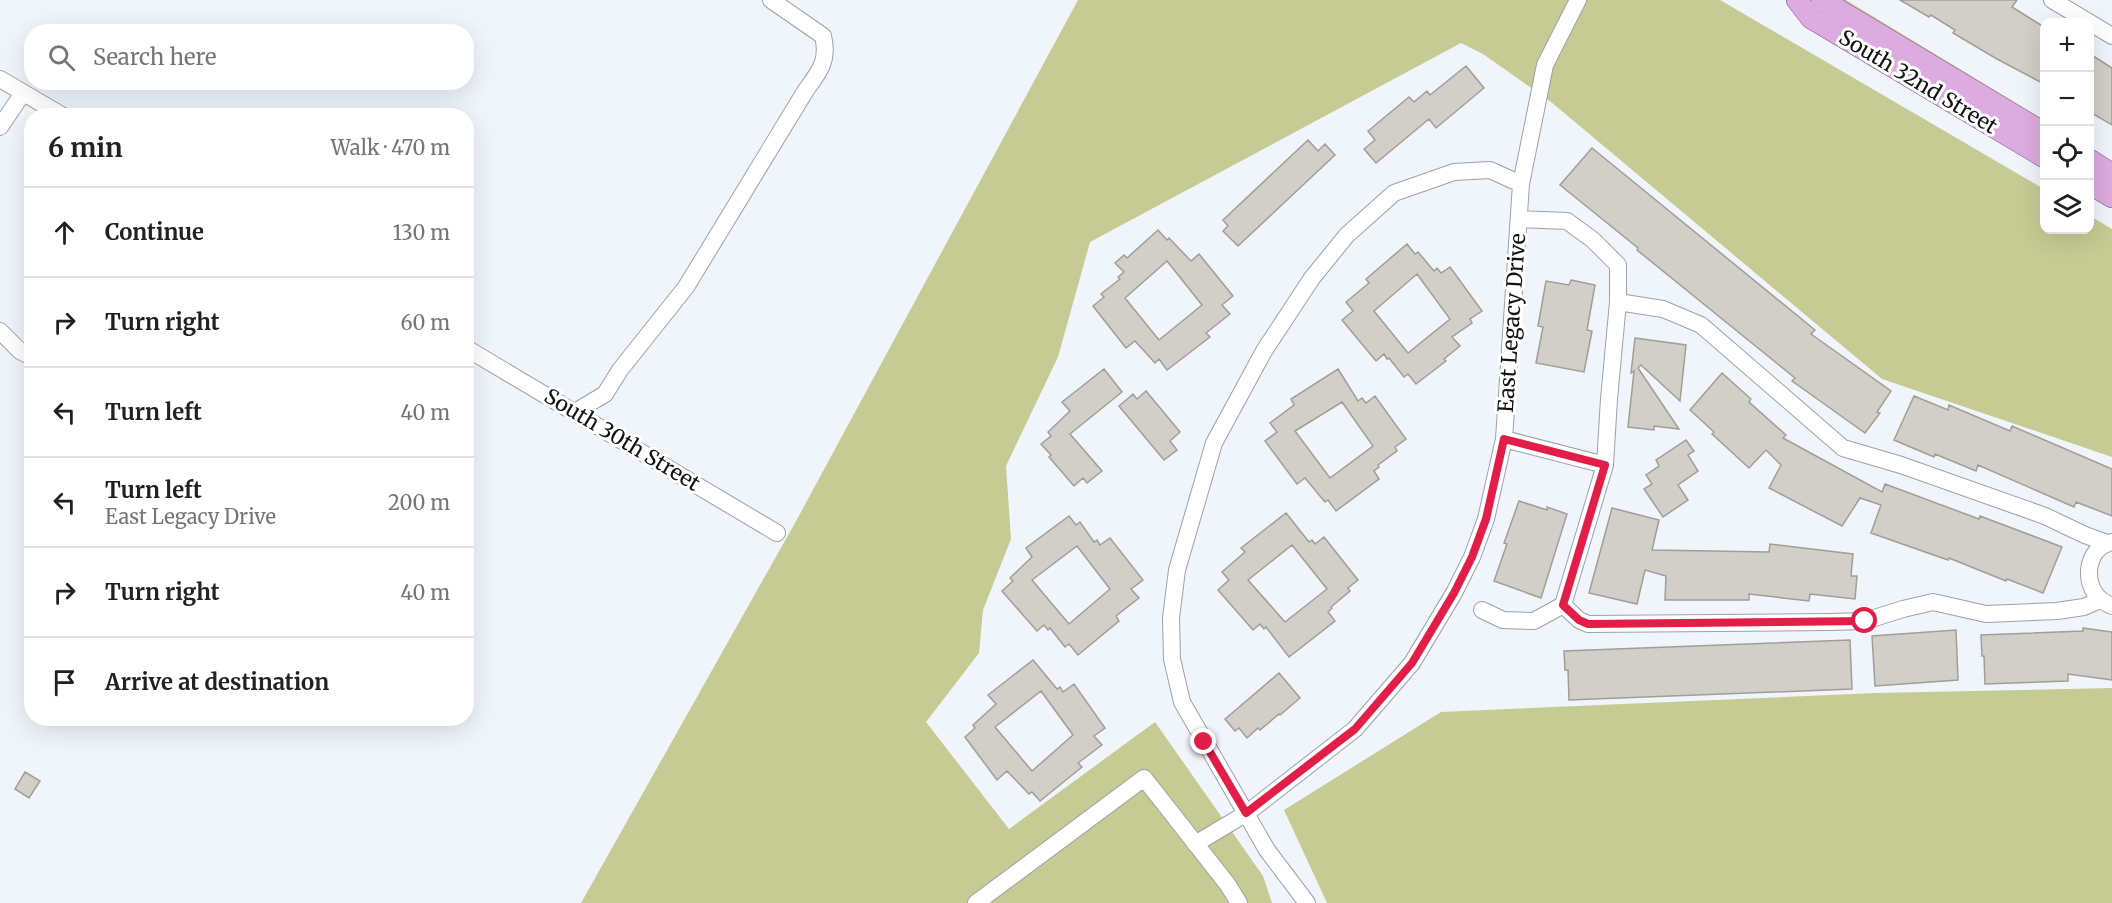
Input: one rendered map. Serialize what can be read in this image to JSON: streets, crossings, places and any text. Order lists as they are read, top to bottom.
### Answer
{
  "streets": {
    "main road": ["South 32nd Street"],
    "street": ["East Legacy Drive", "South 30th Street"]
  },
  "page": {
    "map_buttons": ["+", "−"],
    "search": "Search here",
    "heading": ["6 min", "Walk · 470 m"],
    "list": [
      ["Continue", "130 m"],
      ["Turn right", "60 m"],
      ["Turn left", "40 m"],
      ["Turn left", "East Legacy Drive", "200 m"],
      ["Turn right", "40 m"],
      "Arrive at destination"
    ]
  }
}
